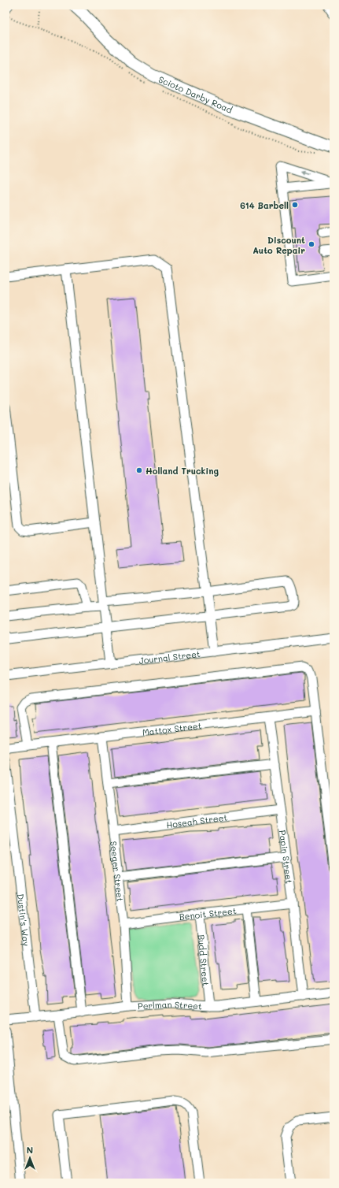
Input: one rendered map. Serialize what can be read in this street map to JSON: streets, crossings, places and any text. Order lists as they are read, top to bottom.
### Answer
{
  "streets": {
    "main road": ["Scioto Darby Road"],
    "street": [
      "Journal Street",
      "Mattox Street",
      "Hoseah Street",
      "Papin Street",
      "Seeger Street",
      "Benoit Street",
      "Dustin's Way",
      "Budd Street",
      "Perlman Street"
    ]
  },
  "crossings": [
    ["Mattox Street", "Papin Street"],
    ["Mattox Street", "Seeger Street"],
    ["Hoseah Street", "Papin Street"],
    ["Hoseah Street", "Seeger Street"],
    ["Papin Street", "Benoit Street"],
    ["Papin Street", "Perlman Street"],
    ["Seeger Street", "Benoit Street"],
    ["Seeger Street", "Perlman Street"],
    ["Benoit Street", "Budd Street"],
    ["Dustin's Way", "Perlman Street"],
    ["Budd Street", "Perlman Street"]
  ],
  "places": ["614 Barbell", "Discount Auto Repair", "Holland Trucking"],
  "north": "top"
}
